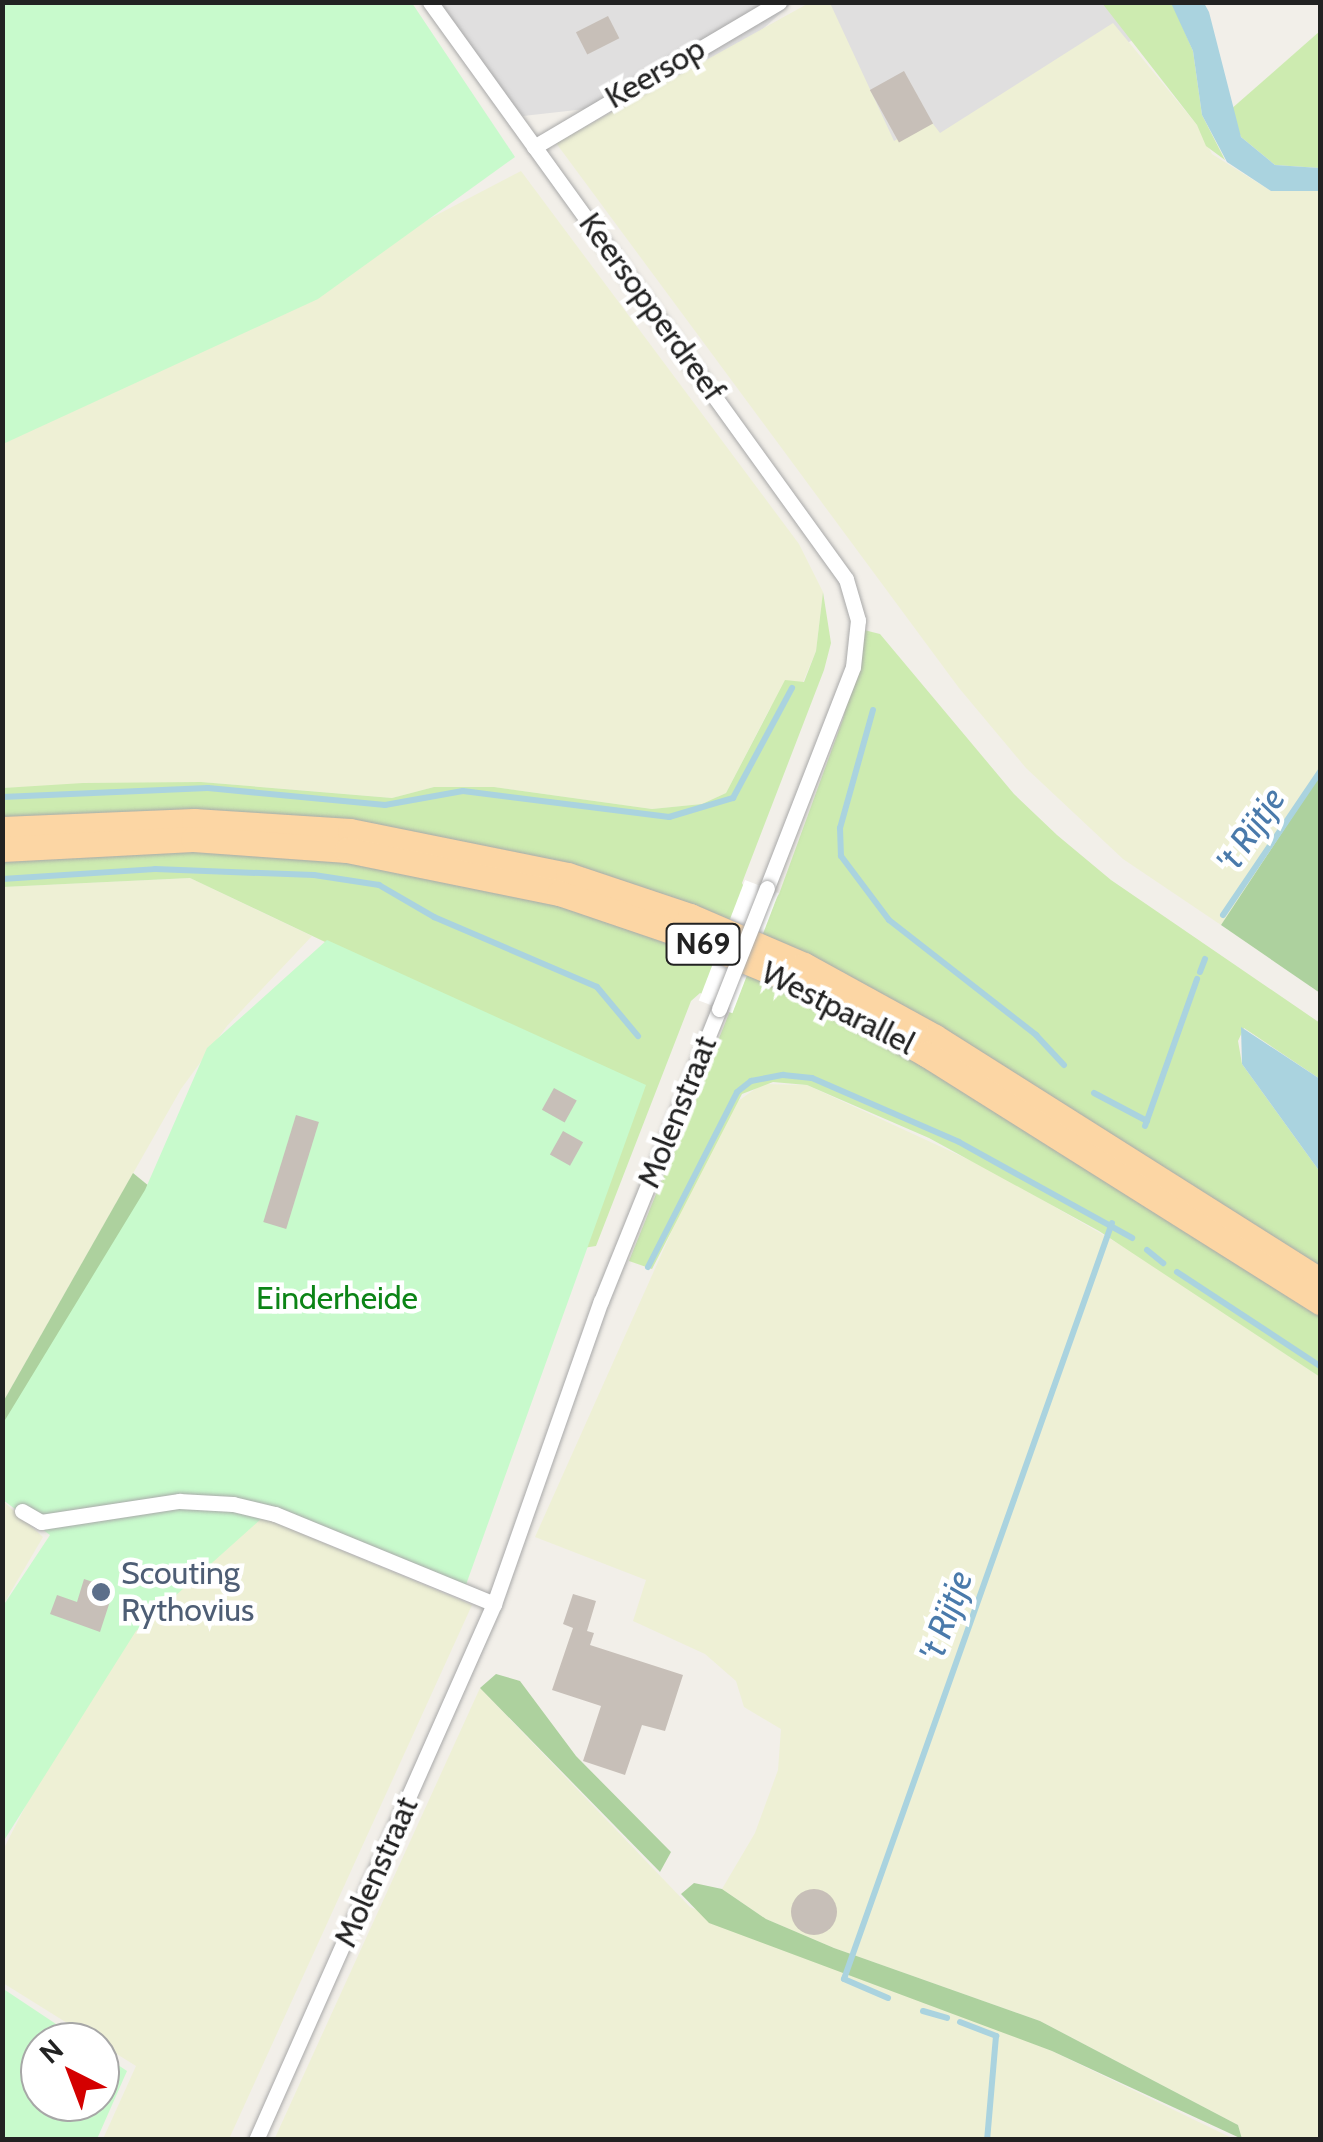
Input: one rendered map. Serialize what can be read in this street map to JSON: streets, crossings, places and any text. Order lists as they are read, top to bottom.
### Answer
{
  "streets": {
    "main road": ["N69", "Westparallel"],
    "street": ["Keersop", "Keersopperdreef", "Molenstraat"]
  },
  "crossings": [
    ["Keersop", "Keersopperdreef"],
    ["Keersopperdreef", "Molenstraat"]
  ],
  "water": ["'t Rijtje"],
  "parks": ["Einderheide"],
  "places": ["Scouting Rythovius"],
  "north": "top left"
}
